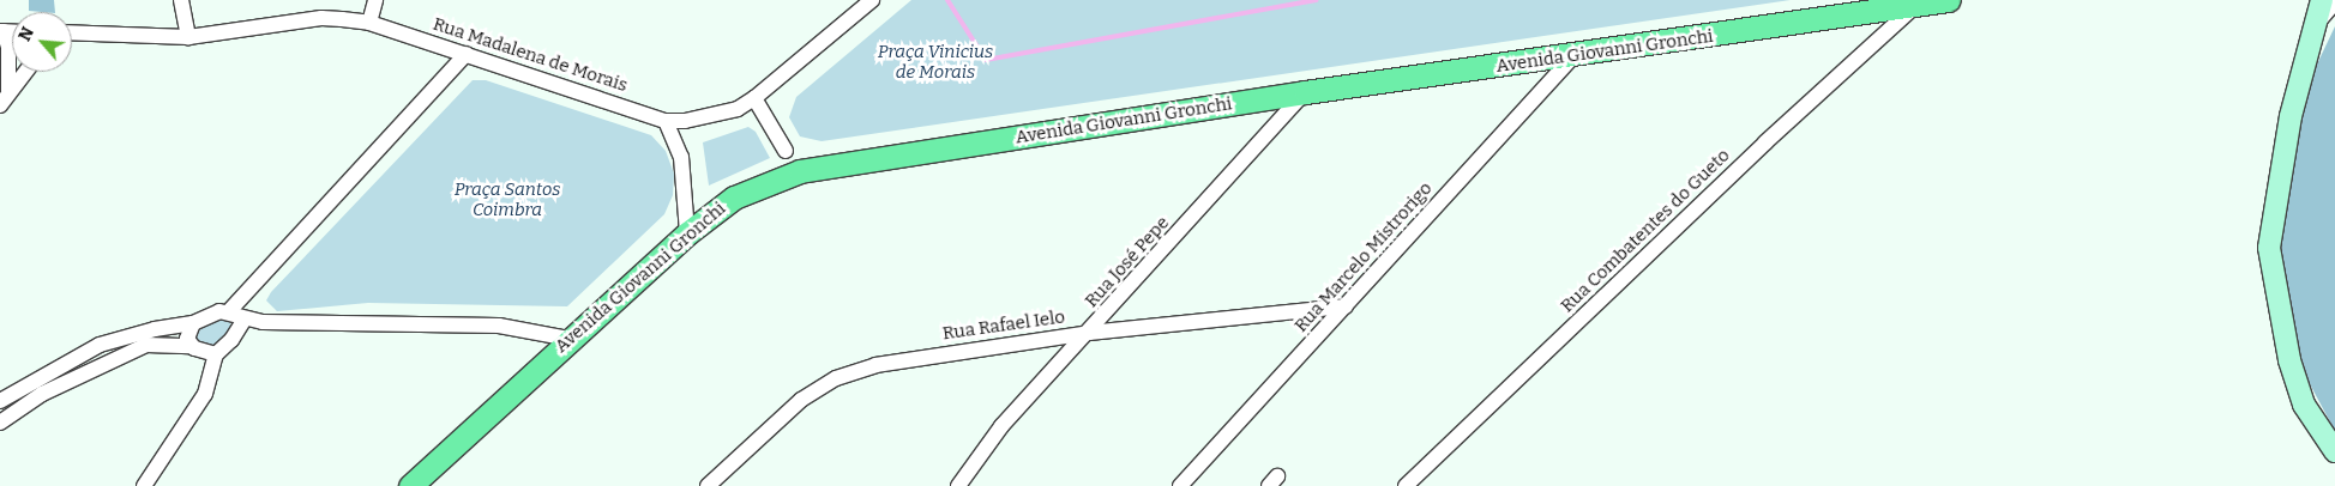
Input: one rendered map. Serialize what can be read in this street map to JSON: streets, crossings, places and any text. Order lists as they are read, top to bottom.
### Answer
{
  "streets": {
    "main road": ["Avenida Giovanni Gronchi"],
    "street": [
      "Rua Madalena de Morais",
      "Rua Combatentes do Gueto",
      "Rua Marcelo Mistrorigo",
      "Rua José Pepe",
      "Rua Rafael Ielo"
    ]
  },
  "crossings": [
    ["Avenida Giovanni Gronchi", "Rua Combatentes do Gueto"],
    ["Avenida Giovanni Gronchi", "Rua Marcelo Mistrorigo"],
    ["Avenida Giovanni Gronchi", "Rua José Pepe"],
    ["Rua Marcelo Mistrorigo", "Rua Rafael Ielo"],
    ["Rua José Pepe", "Rua Rafael Ielo"]
  ],
  "parks": ["Praça Vinicius de Morais", "Praça Santos Coimbra"],
  "north": "top left"
}
